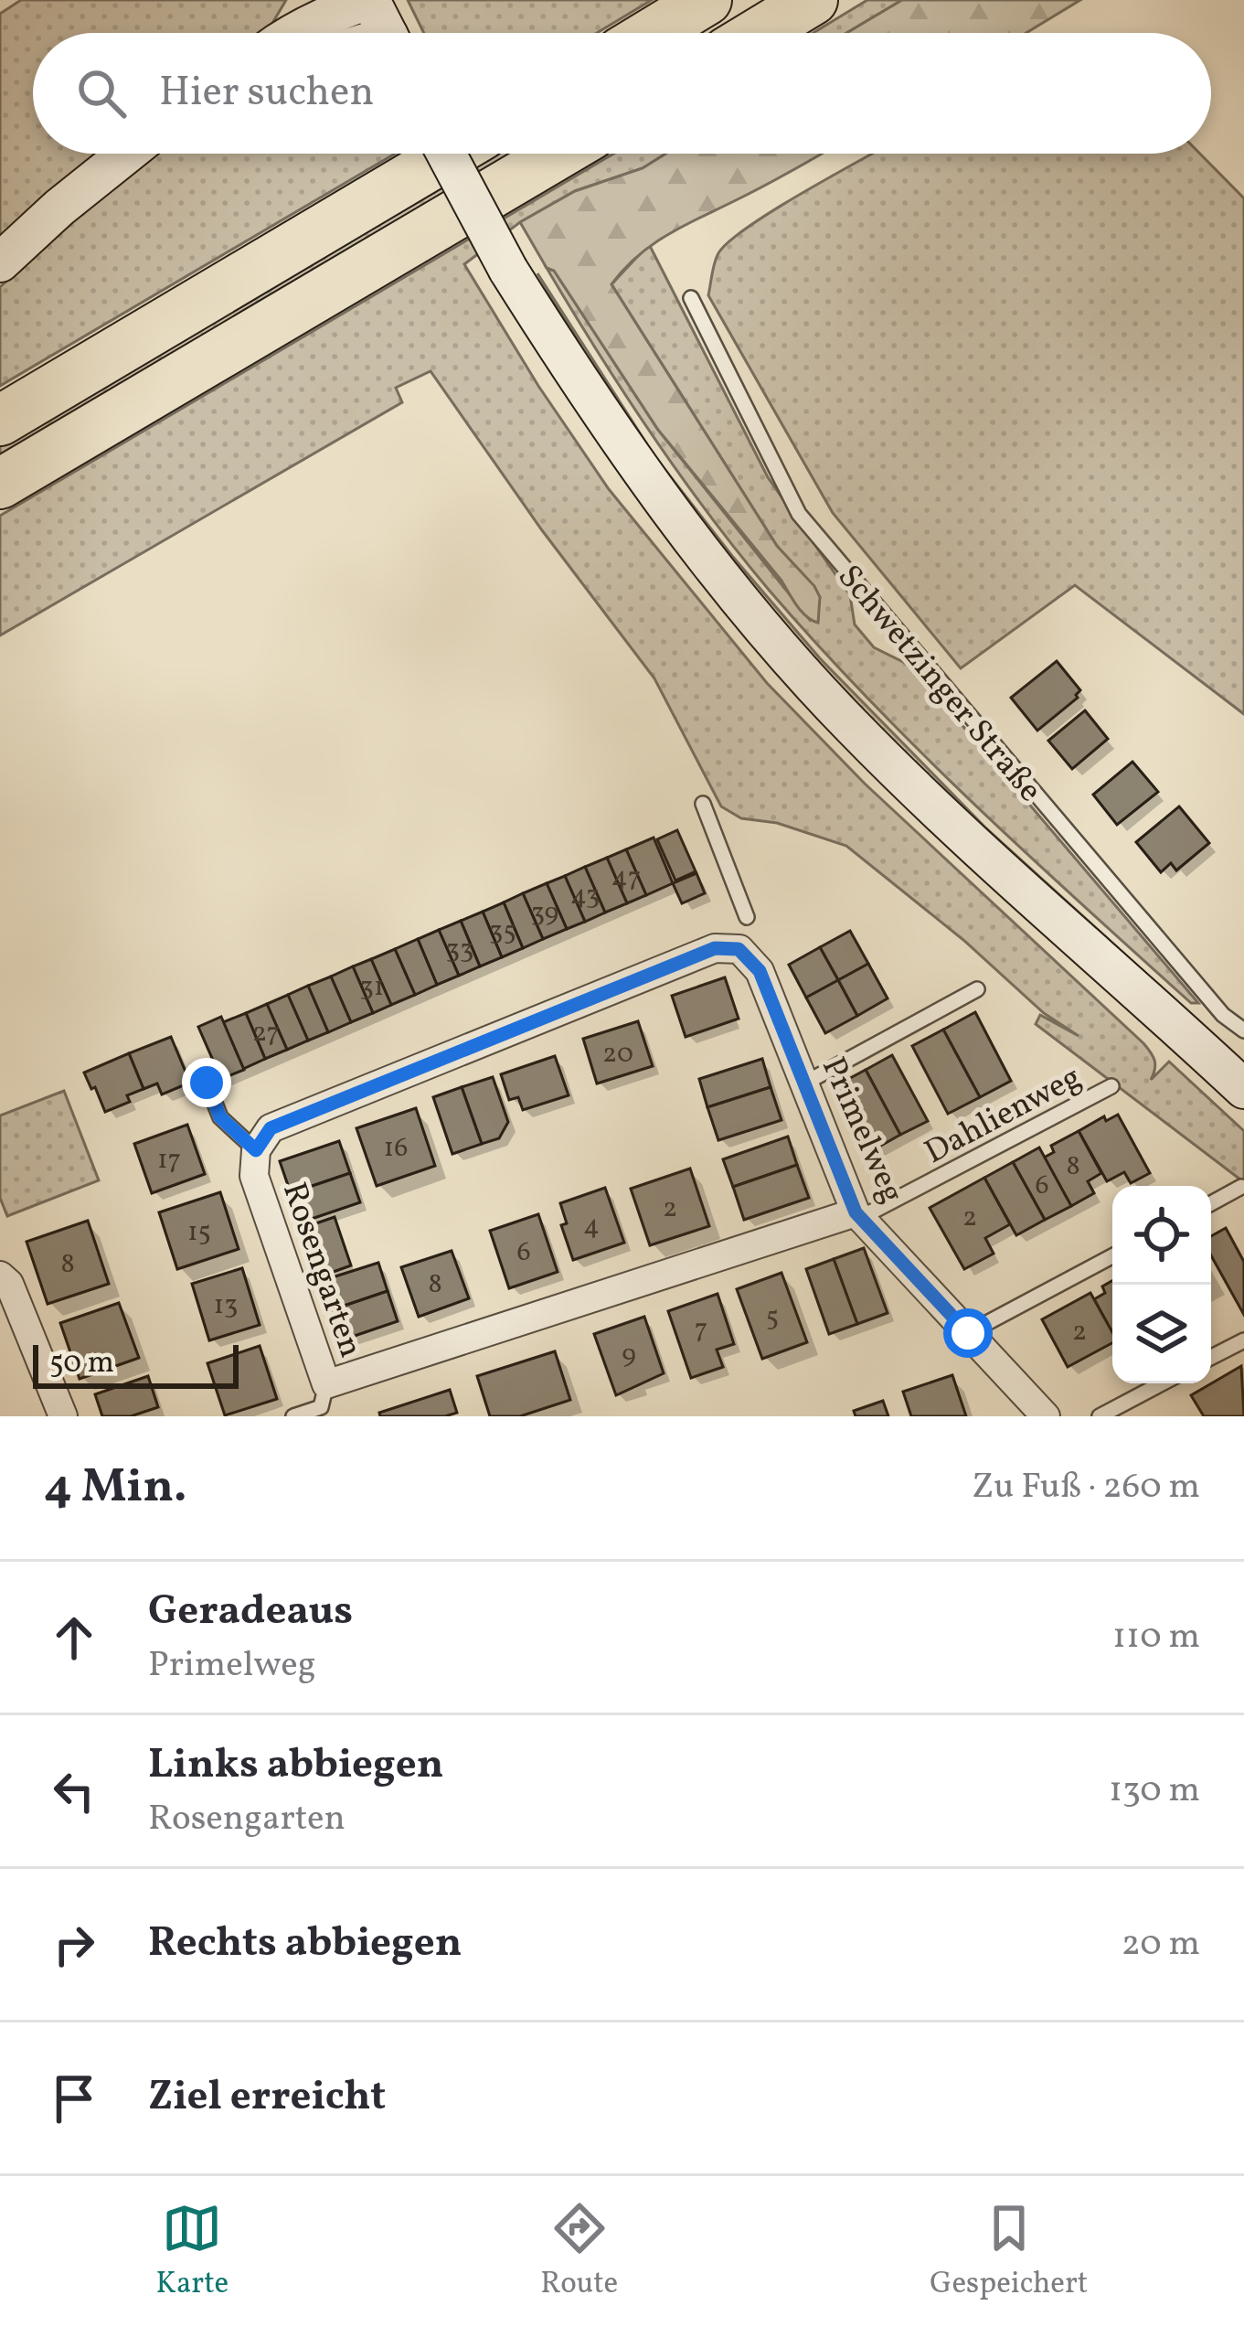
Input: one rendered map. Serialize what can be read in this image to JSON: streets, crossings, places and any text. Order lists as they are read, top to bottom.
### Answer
{
  "streets": {
    "street": ["Primelweg", "Rosengarten"],
    "lane": ["Schwetzinger Straße", "Dahlienweg"]
  },
  "crossings": [
    ["Dahlienweg", "Primelweg"],
    ["Dahlienweg", "Rosengarten"],
    ["Primelweg", "Rosengarten"]
  ],
  "house_numbers": [
    "47",
    "43",
    "39",
    "35",
    "33",
    "31",
    "27",
    "20",
    "16",
    "17",
    "8",
    "6",
    "2",
    "2",
    "4",
    "15",
    "6",
    "8",
    "8",
    "13",
    "5",
    "7",
    "2",
    "9"
  ],
  "scale_bar": "50 m",
  "page": {
    "search": "Hier suchen",
    "scale": "50 m",
    "heading": ["4 Min.", "Zu Fuß · 260 m"],
    "list": [
      ["Geradeaus", "Primelweg", "110 m"],
      ["Links abbiegen", "Rosengarten", "130 m"],
      ["Rechts abbiegen", "20 m"],
      "Ziel erreicht"
    ],
    "nav": ["Karte", "Route", "Gespeichert"]
  }
}
